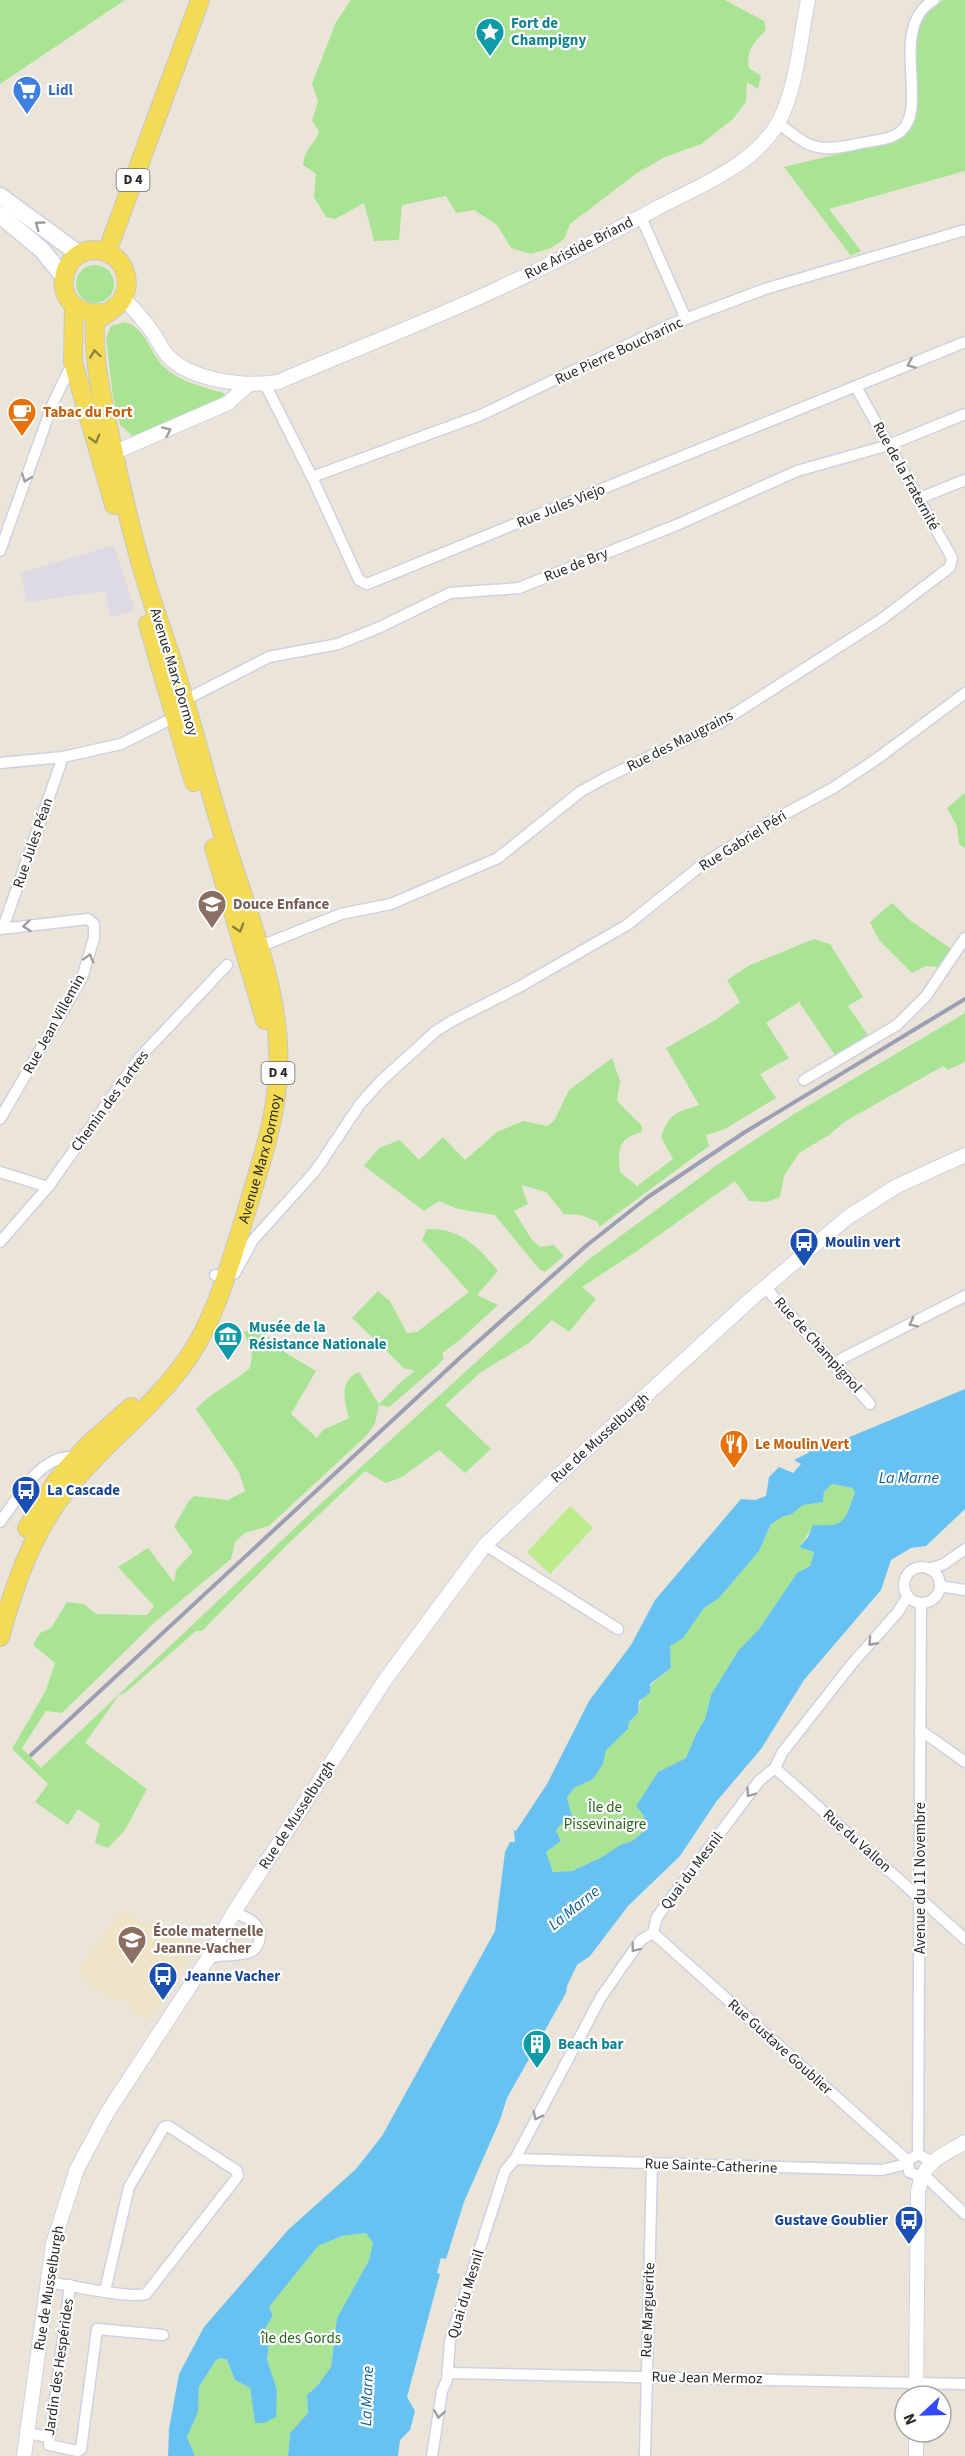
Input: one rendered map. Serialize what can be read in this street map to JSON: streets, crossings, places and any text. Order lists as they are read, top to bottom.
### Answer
{
  "streets": {
    "main road": ["D 4", "Avenue Marx Dormoy"],
    "street": [
      "Rue Aristide Briand",
      "Rue Pierre Boucharinc",
      "Rue de la Fraternité",
      "Rue Jules Viejo",
      "Rue de Bry",
      "Rue des Maugrains",
      "Rue Gabriel Péri",
      "Rue Jules Péan",
      "Rue Jean Villemin",
      "Chemin des Tartres",
      "Rue de Champignol",
      "Rue de Musselburgh",
      "Rue du Vallon",
      "Quai du Mesnil",
      "Avenue du 11 Novembre",
      "Rue Gustave Goublier",
      "Rue Sainte-Catherine",
      "Rue Marguerite",
      "Jardin des Hespérides",
      "Rue Jean Mermoz"
    ]
  },
  "crossings": [
    ["D 4", "Rue Aristide Briand"],
    ["D 4", "Avenue Marx Dormoy"],
    ["Rue Aristide Briand", "Rue Jules Viejo"],
    ["Rue Aristide Briand", "Avenue Marx Dormoy"],
    ["Rue Pierre Boucharinc", "Rue Jules Viejo"],
    ["Rue de la Fraternité", "Rue Jules Viejo"],
    ["Rue de la Fraternité", "Rue de Bry"],
    ["Rue de la Fraternité", "Rue des Maugrains"],
    ["Rue de Bry", "Avenue Marx Dormoy"],
    ["Avenue Marx Dormoy", "Rue des Maugrains"],
    ["Avenue Marx Dormoy", "Rue Gabriel Péri"],
    ["Rue Jules Péan", "Rue Jean Villemin"],
    ["Rue de Champignol", "Rue de Musselburgh"],
    ["Rue de Musselburgh", "Jardin des Hespérides"],
    ["Rue du Vallon", "Quai du Mesnil"],
    ["Rue du Vallon", "Avenue du 11 Novembre"],
    ["Quai du Mesnil", "Avenue du 11 Novembre"],
    ["Quai du Mesnil", "Rue Gustave Goublier"],
    ["Quai du Mesnil", "Rue Sainte-Catherine"],
    ["Quai du Mesnil", "Rue Jean Mermoz"],
    ["Rue Gustave Goublier", "Rue Sainte-Catherine"],
    ["Rue Sainte-Catherine", "Rue Marguerite"],
    ["Rue Marguerite", "Rue Jean Mermoz"]
  ],
  "one_way": ["Quai du Mesnil"],
  "water": ["La Marne"],
  "parks": ["Île de Pissevinaigre", "île des Gords"],
  "places": {
    "place": ["Fort de Champigny"],
    "supermarket": ["Lidl"],
    "cafe": ["Tabac du Fort"],
    "school or university": ["Douce Enfance", "École maternelle Jeanne-Vacher"],
    "bus stop": [
      "Moulin vert",
      "La Cascade",
      "Jeanne Vacher",
      "Gustave Goublier"
    ],
    "museum": ["Musée de la Résistance Nationale"],
    "restaurant": ["Le Moulin Vert"],
    "building": ["Beach bar"]
  },
  "north": "left"
}
